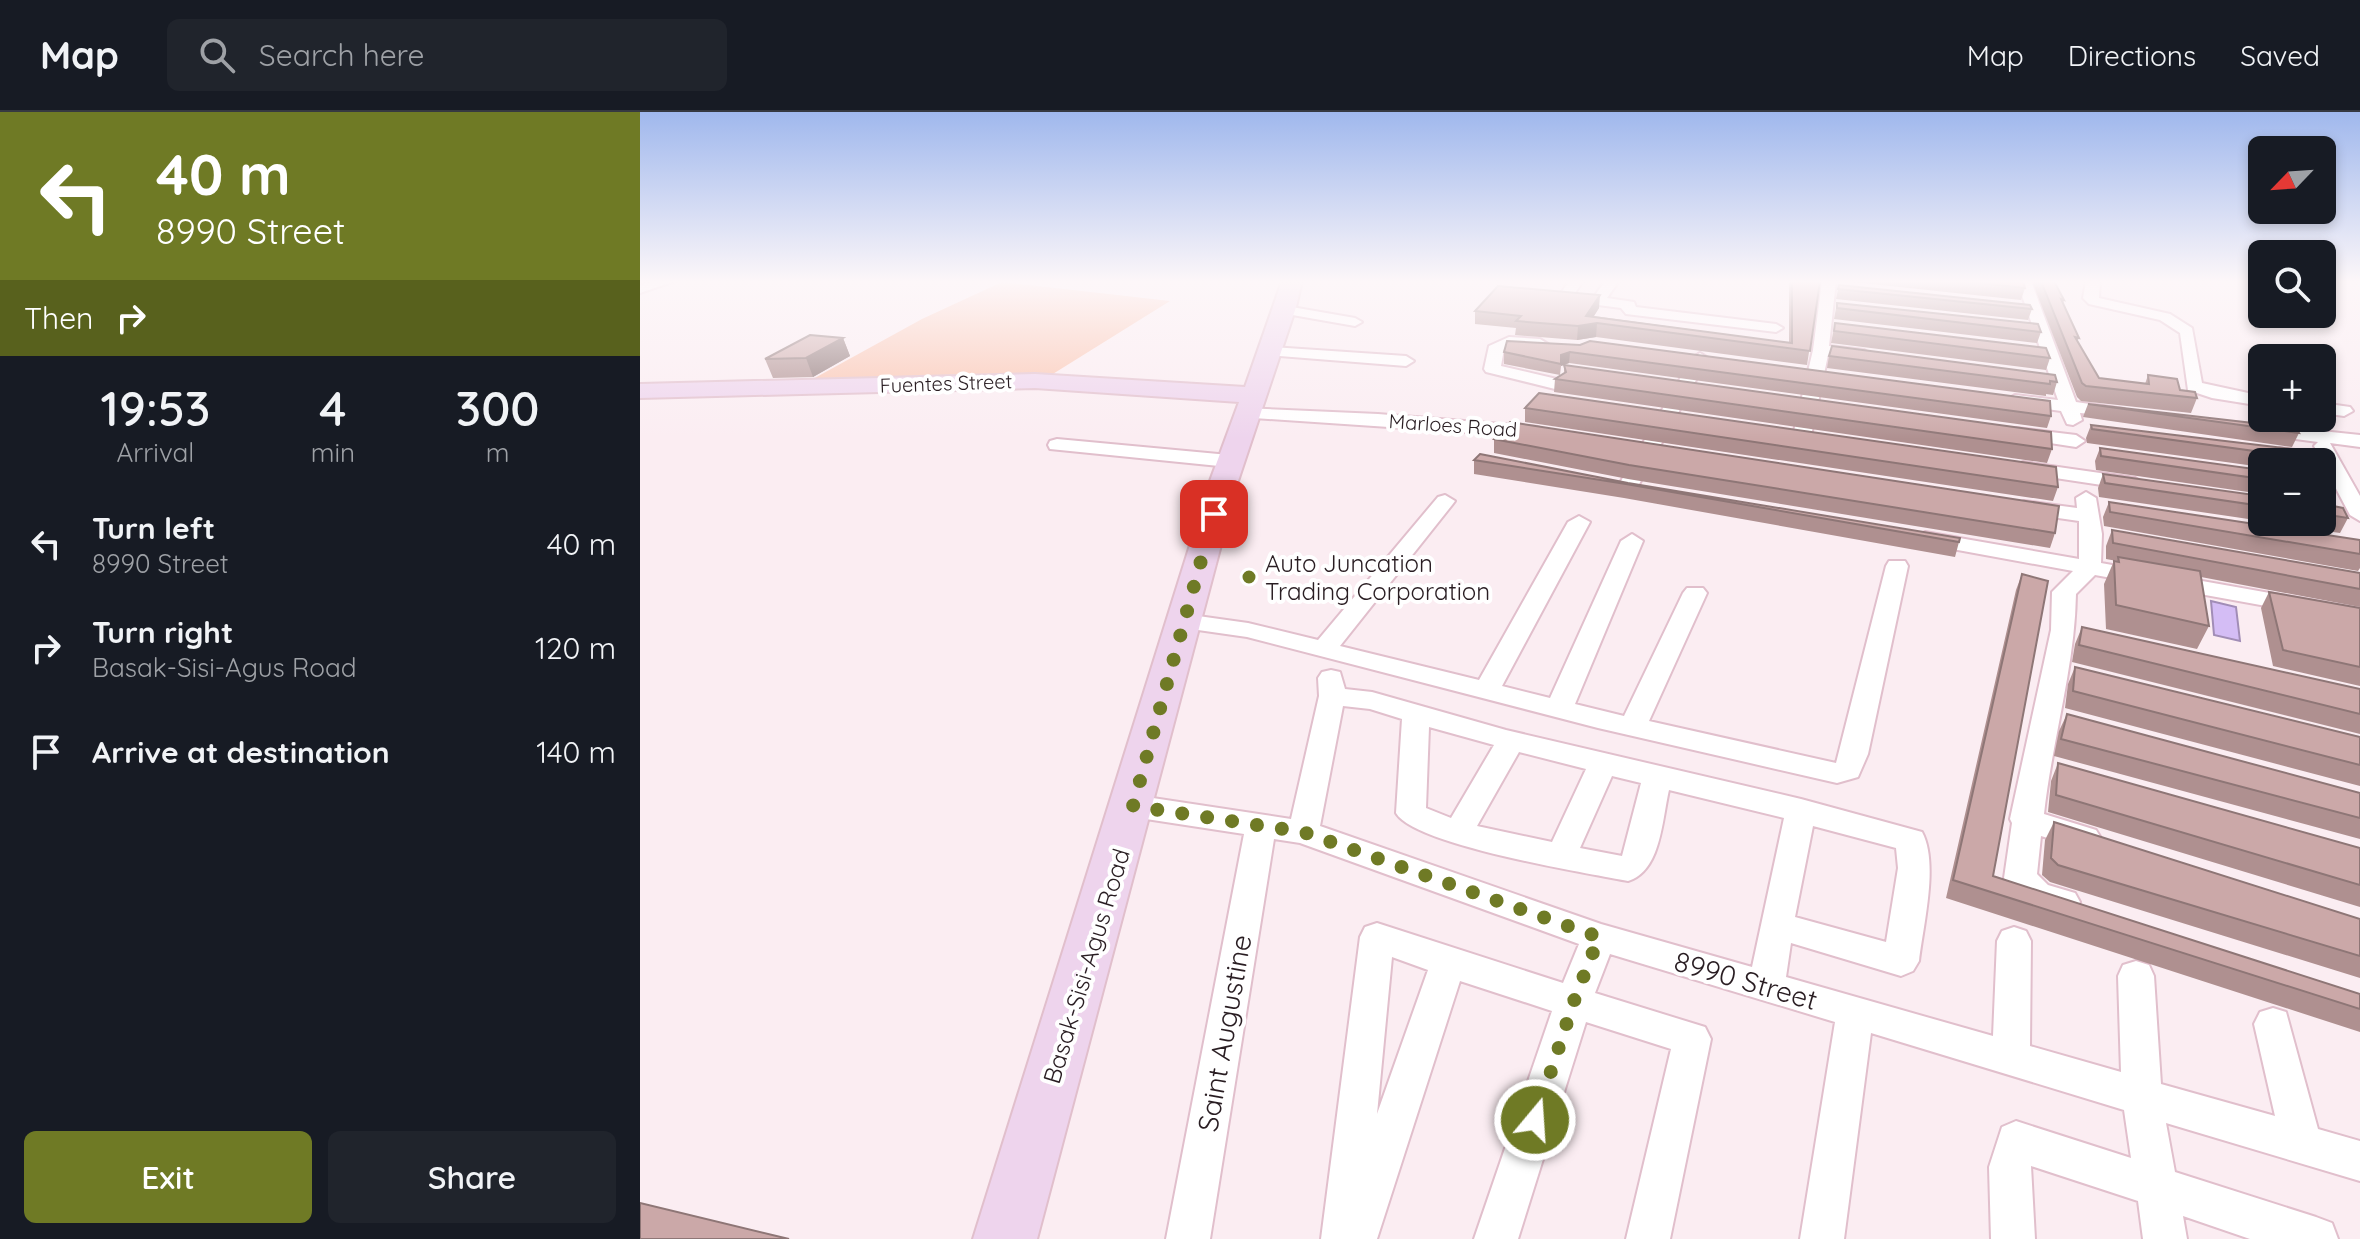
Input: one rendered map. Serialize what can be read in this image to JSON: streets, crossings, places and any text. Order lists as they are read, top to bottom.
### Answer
{
  "streets": {
    "street": [
      "Fuentes Street",
      "Marloes Road",
      "Basak-Sisi-Agus Road",
      "8990 Street",
      "Saint Augustine"
    ]
  },
  "crossings": [
    ["Fuentes Street", "Marloes Road"],
    ["Fuentes Street", "Basak-Sisi-Agus Road"],
    ["Marloes Road", "Basak-Sisi-Agus Road"],
    ["Basak-Sisi-Agus Road", "8990 Street"],
    ["8990 Street", "Saint Augustine"]
  ],
  "places": ["Auto Juncation Trading Corporation"],
  "north": "bottom left",
  "page": {
    "header": "Map",
    "search": "Search here",
    "nav": ["Map", "Directions", "Saved"],
    "turn": ["40 m", "8990 Street"],
    "map_buttons": ["+", "−"],
    "then": "Then",
    "eta": [
      "19:53",
      "Arrival",
      "4",
      "min",
      "300",
      "m"
    ],
    "list": [
      {
        "name": "Turn left",
        "note": "8990 Street",
        "value": "40 m"
      },
      {
        "name": "Turn right",
        "note": "Basak-Sisi-Agus Road",
        "value": "120 m"
      },
      {
        "name": "Arrive at destination",
        "value": "140 m"
      }
    ],
    "buttons": ["Exit", "Share"]
  }
}
